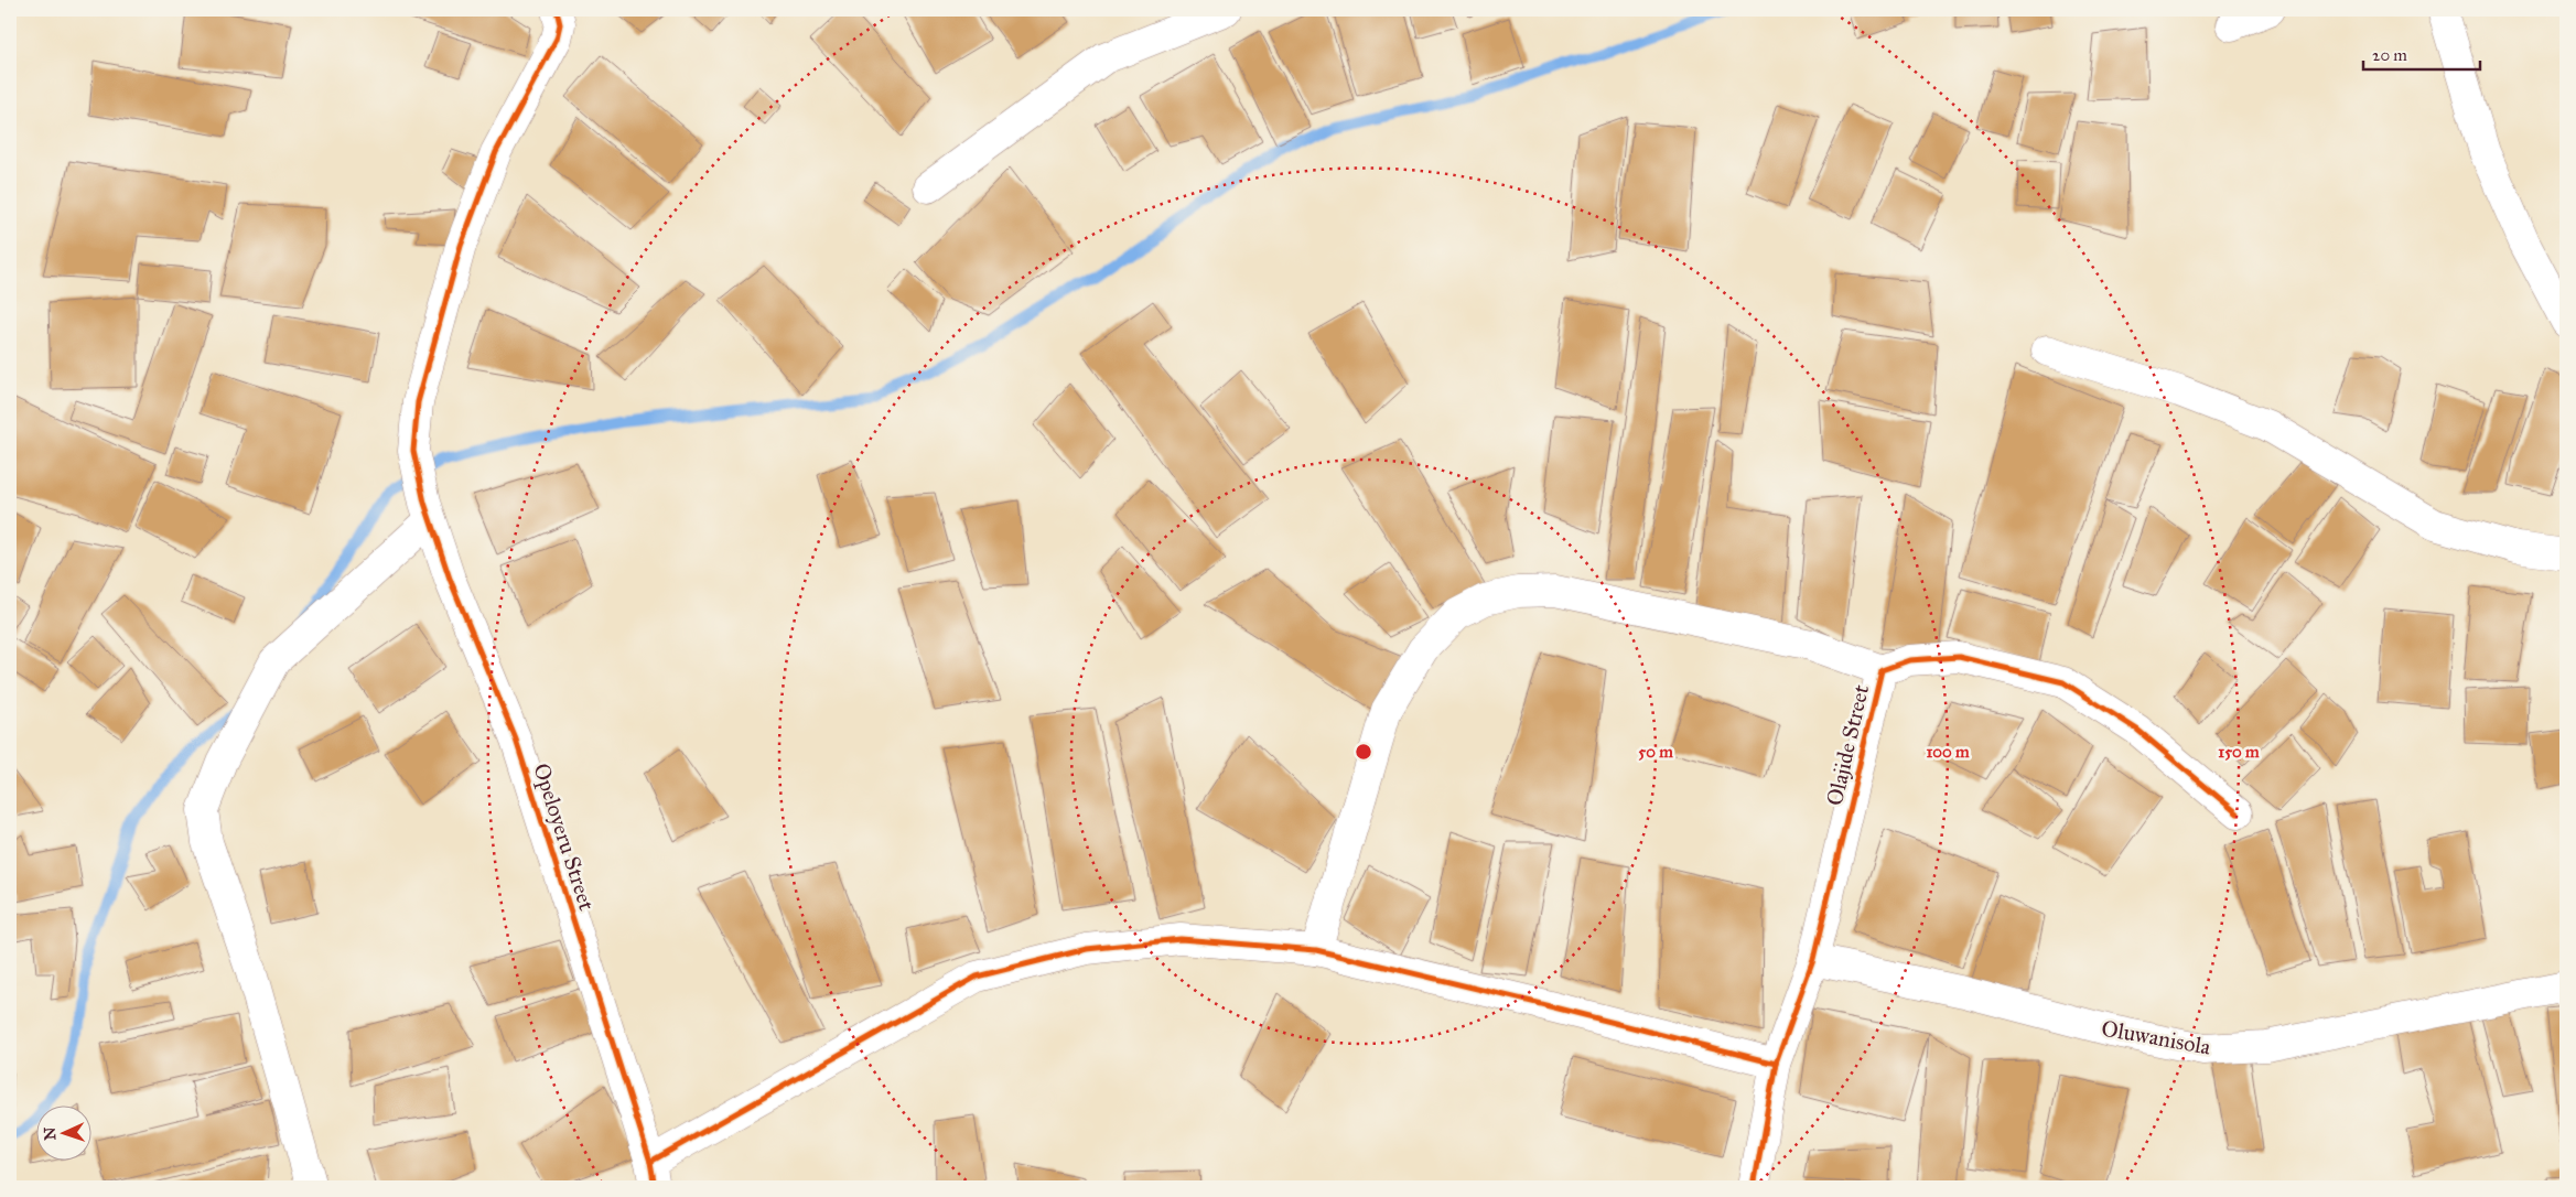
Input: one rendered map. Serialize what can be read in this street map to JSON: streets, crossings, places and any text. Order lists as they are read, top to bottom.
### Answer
{
  "streets": {
    "street": ["Olajide Street", "Opeloyeru Street", "Oluwanisola"]
  },
  "crossings": [
    ["Olajide Street", "Oluwanisola"]
  ],
  "scale_bar": "20 m",
  "north": "left",
  "rings": ["50 m", "100 m", "150 m"]
}
